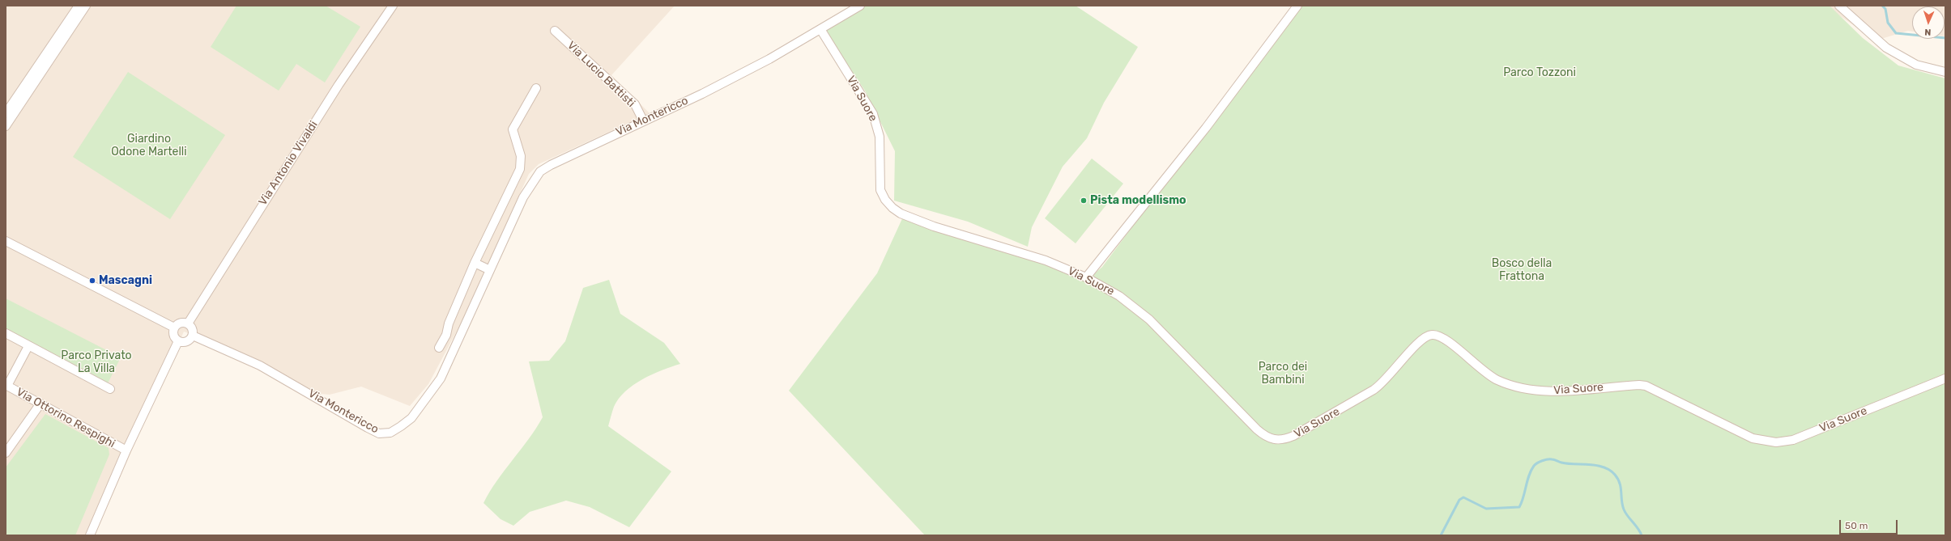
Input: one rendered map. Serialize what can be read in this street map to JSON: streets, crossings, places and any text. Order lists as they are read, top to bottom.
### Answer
{
  "streets": {
    "street": [
      "Via Lucio Battisti",
      "Via Suore",
      "Via Montericco",
      "Via Antonio Vivaldi",
      "Via Ottorino Respighi"
    ]
  },
  "crossings": [
    ["Via Lucio Battisti", "Via Montericco"],
    ["Via Suore", "Via Montericco"],
    ["Via Montericco", "Via Antonio Vivaldi"]
  ],
  "parks": [
    "Parco Tozzoni",
    "Giardino Odone Martelli",
    "Bosco della Frattona",
    "Parco Privato La Villa",
    "Parco dei Bambini"
  ],
  "places": ["Pista modellismo", "Mascagni"],
  "scale_bar": "50 m",
  "north": "bottom"
}
